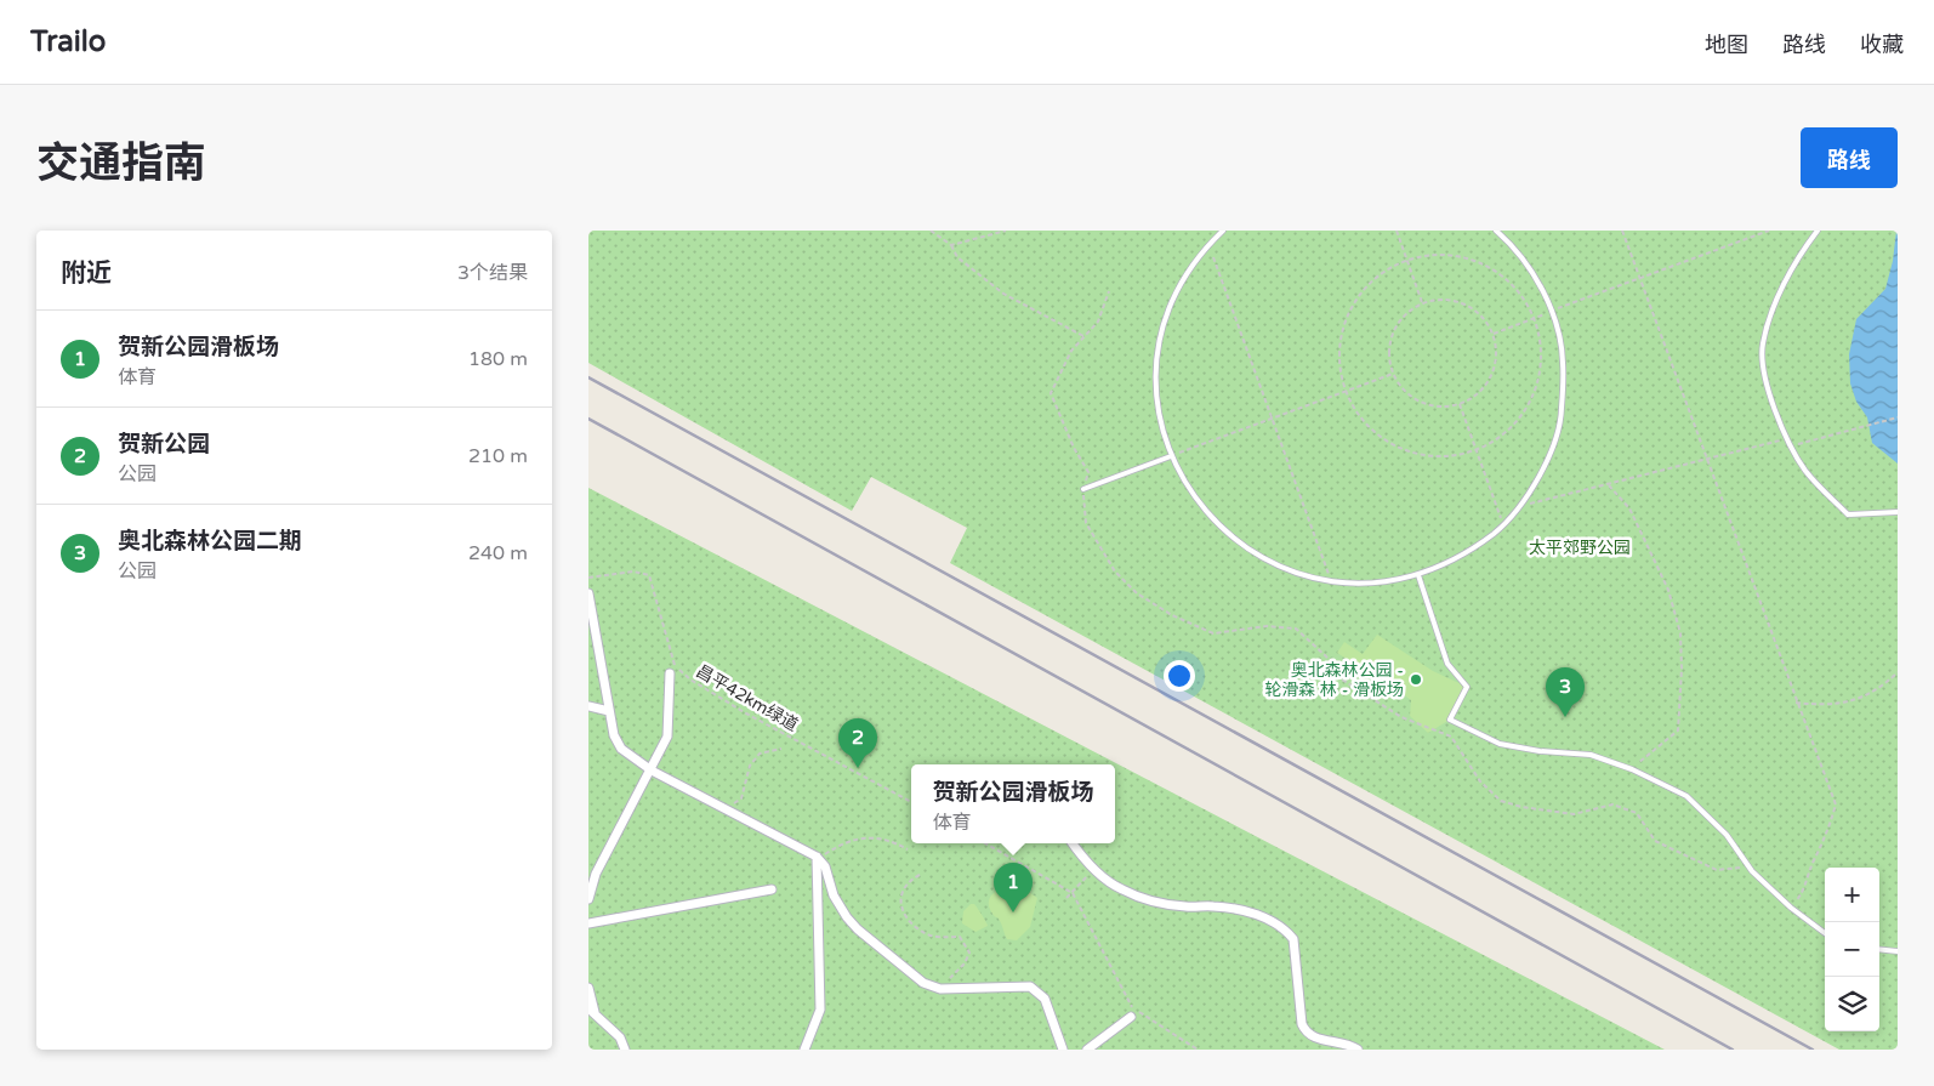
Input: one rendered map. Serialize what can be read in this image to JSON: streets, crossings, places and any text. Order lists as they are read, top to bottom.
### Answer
{
  "streets": {
    "path": ["昌平42km绿道"]
  },
  "parks": ["太平郊野公园"],
  "places": ["奥北森林公园 - 轮滑森 林 - 滑板场"],
  "page": {
    "header": "Trailo",
    "nav": ["地图", "路线", "收藏"],
    "title": "交通指南",
    "buttons": "路线",
    "heading": ["附近", "3个结果"],
    "list": [
      {
        "mark": "1",
        "name": "贺新公园滑板场",
        "note": "体育",
        "value": "180 m"
      },
      {
        "mark": "2",
        "name": "贺新公园",
        "note": "公园",
        "value": "210 m"
      },
      {
        "mark": "3",
        "name": "奥北森林公园二期",
        "note": "公园",
        "value": "240 m"
      }
    ],
    "pins": ["3", "2", "1"],
    "popup": ["贺新公园滑板场", "体育"],
    "map_buttons": ["+", "−"]
  }
}
